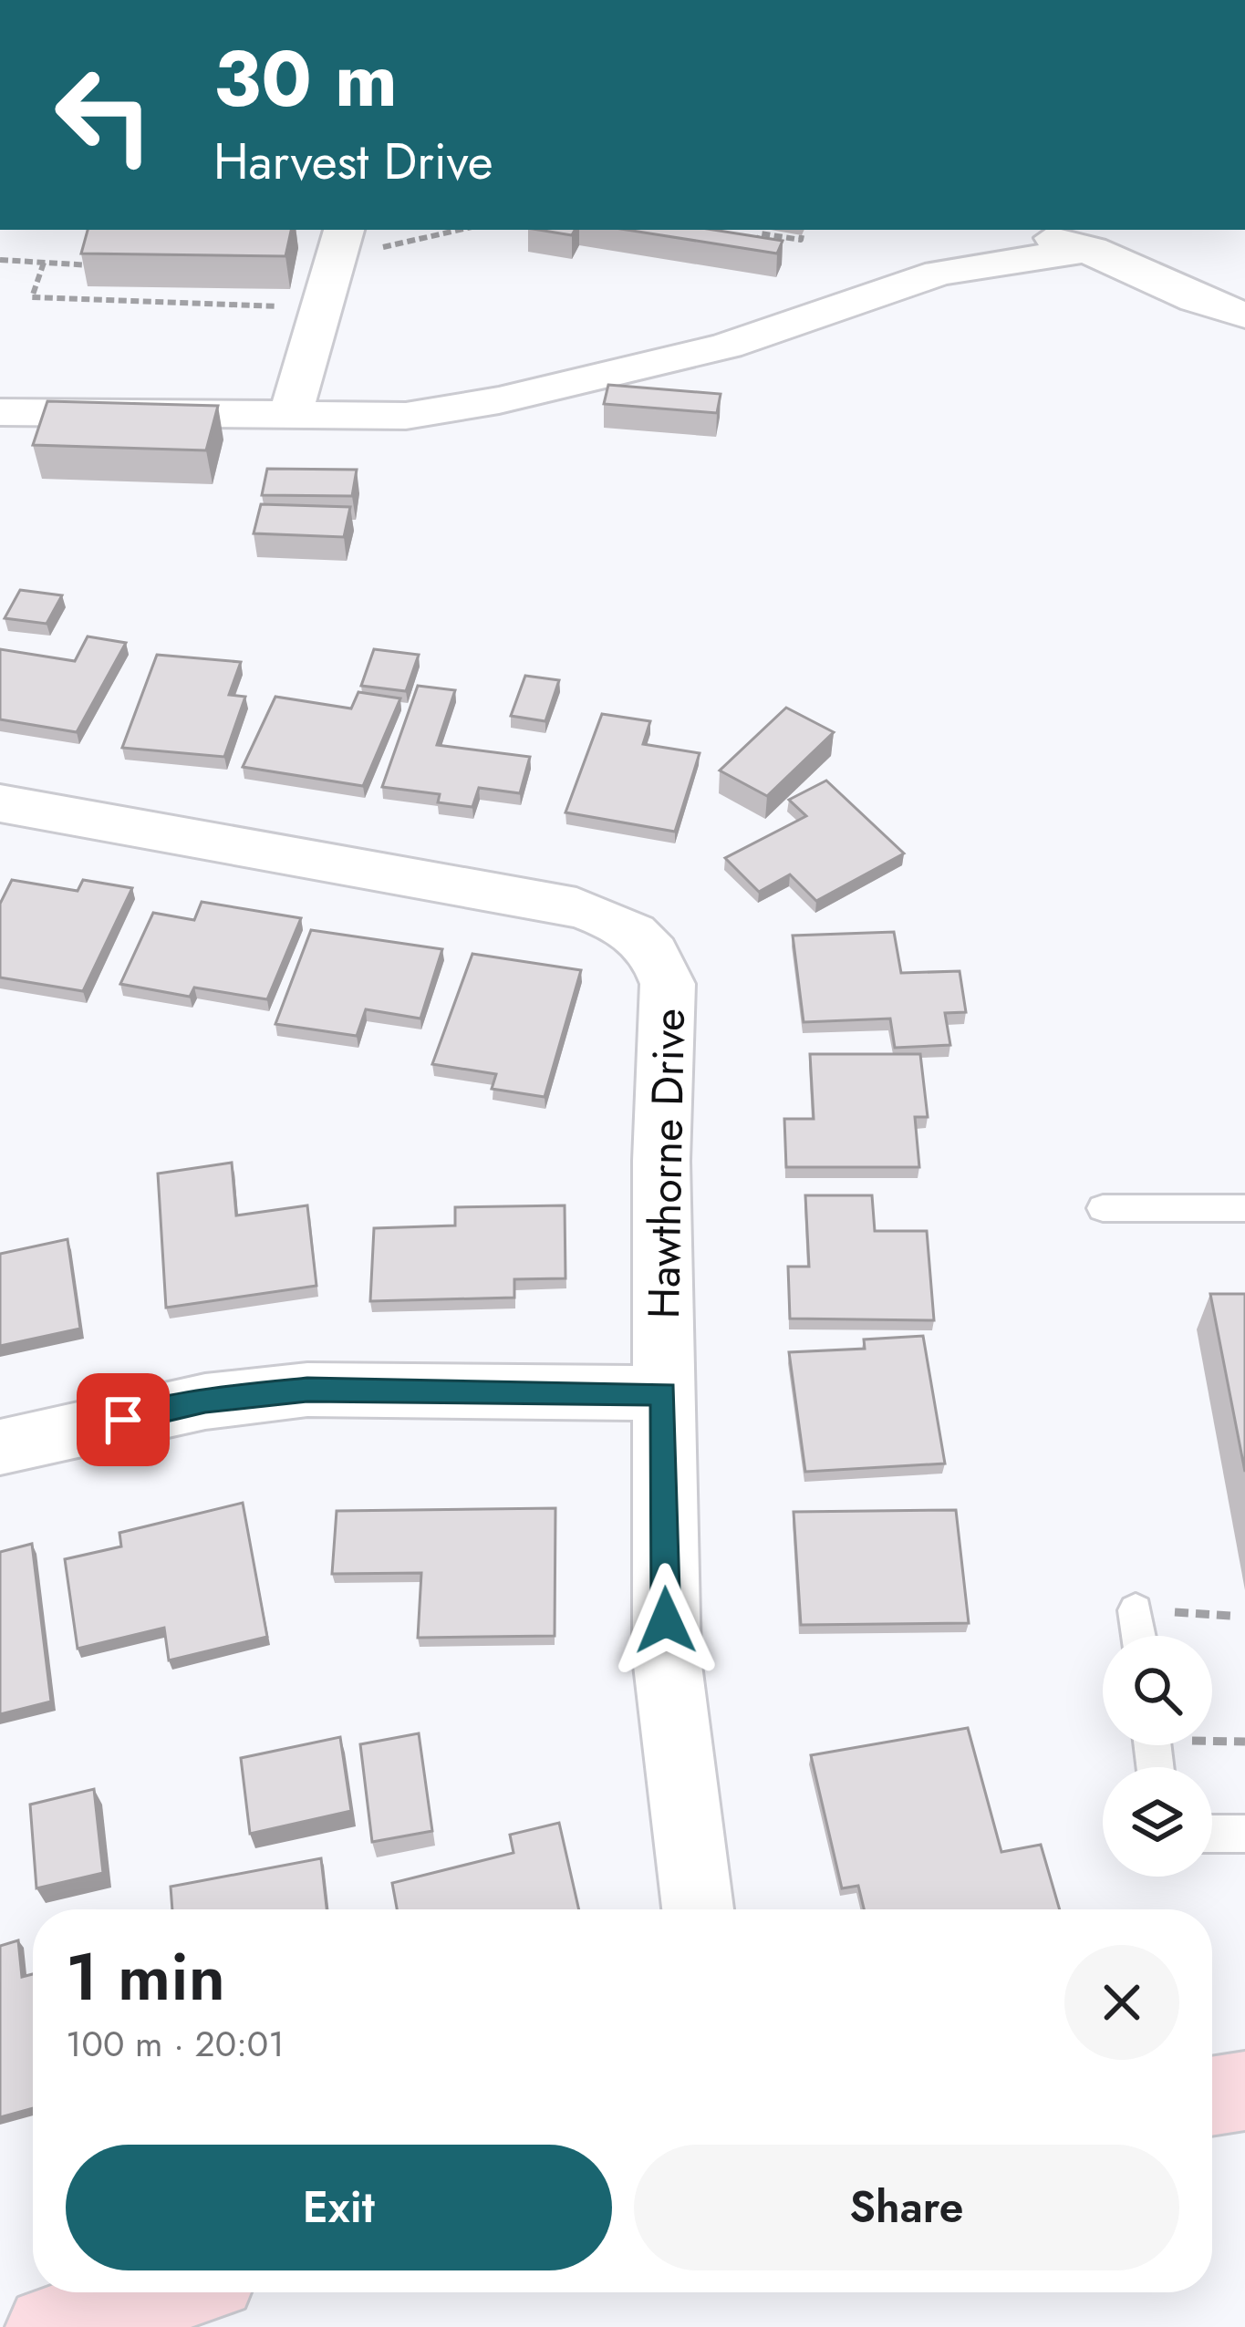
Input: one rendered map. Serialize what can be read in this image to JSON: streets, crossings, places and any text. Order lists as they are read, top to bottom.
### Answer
{
  "streets": {
    "street": ["Hawthorne Drive"]
  },
  "page": {
    "turn": ["30 m", "Harvest Drive"],
    "heading": ["1 min", "100 m · 20:01"],
    "buttons": ["Exit", "Share"]
  }
}
